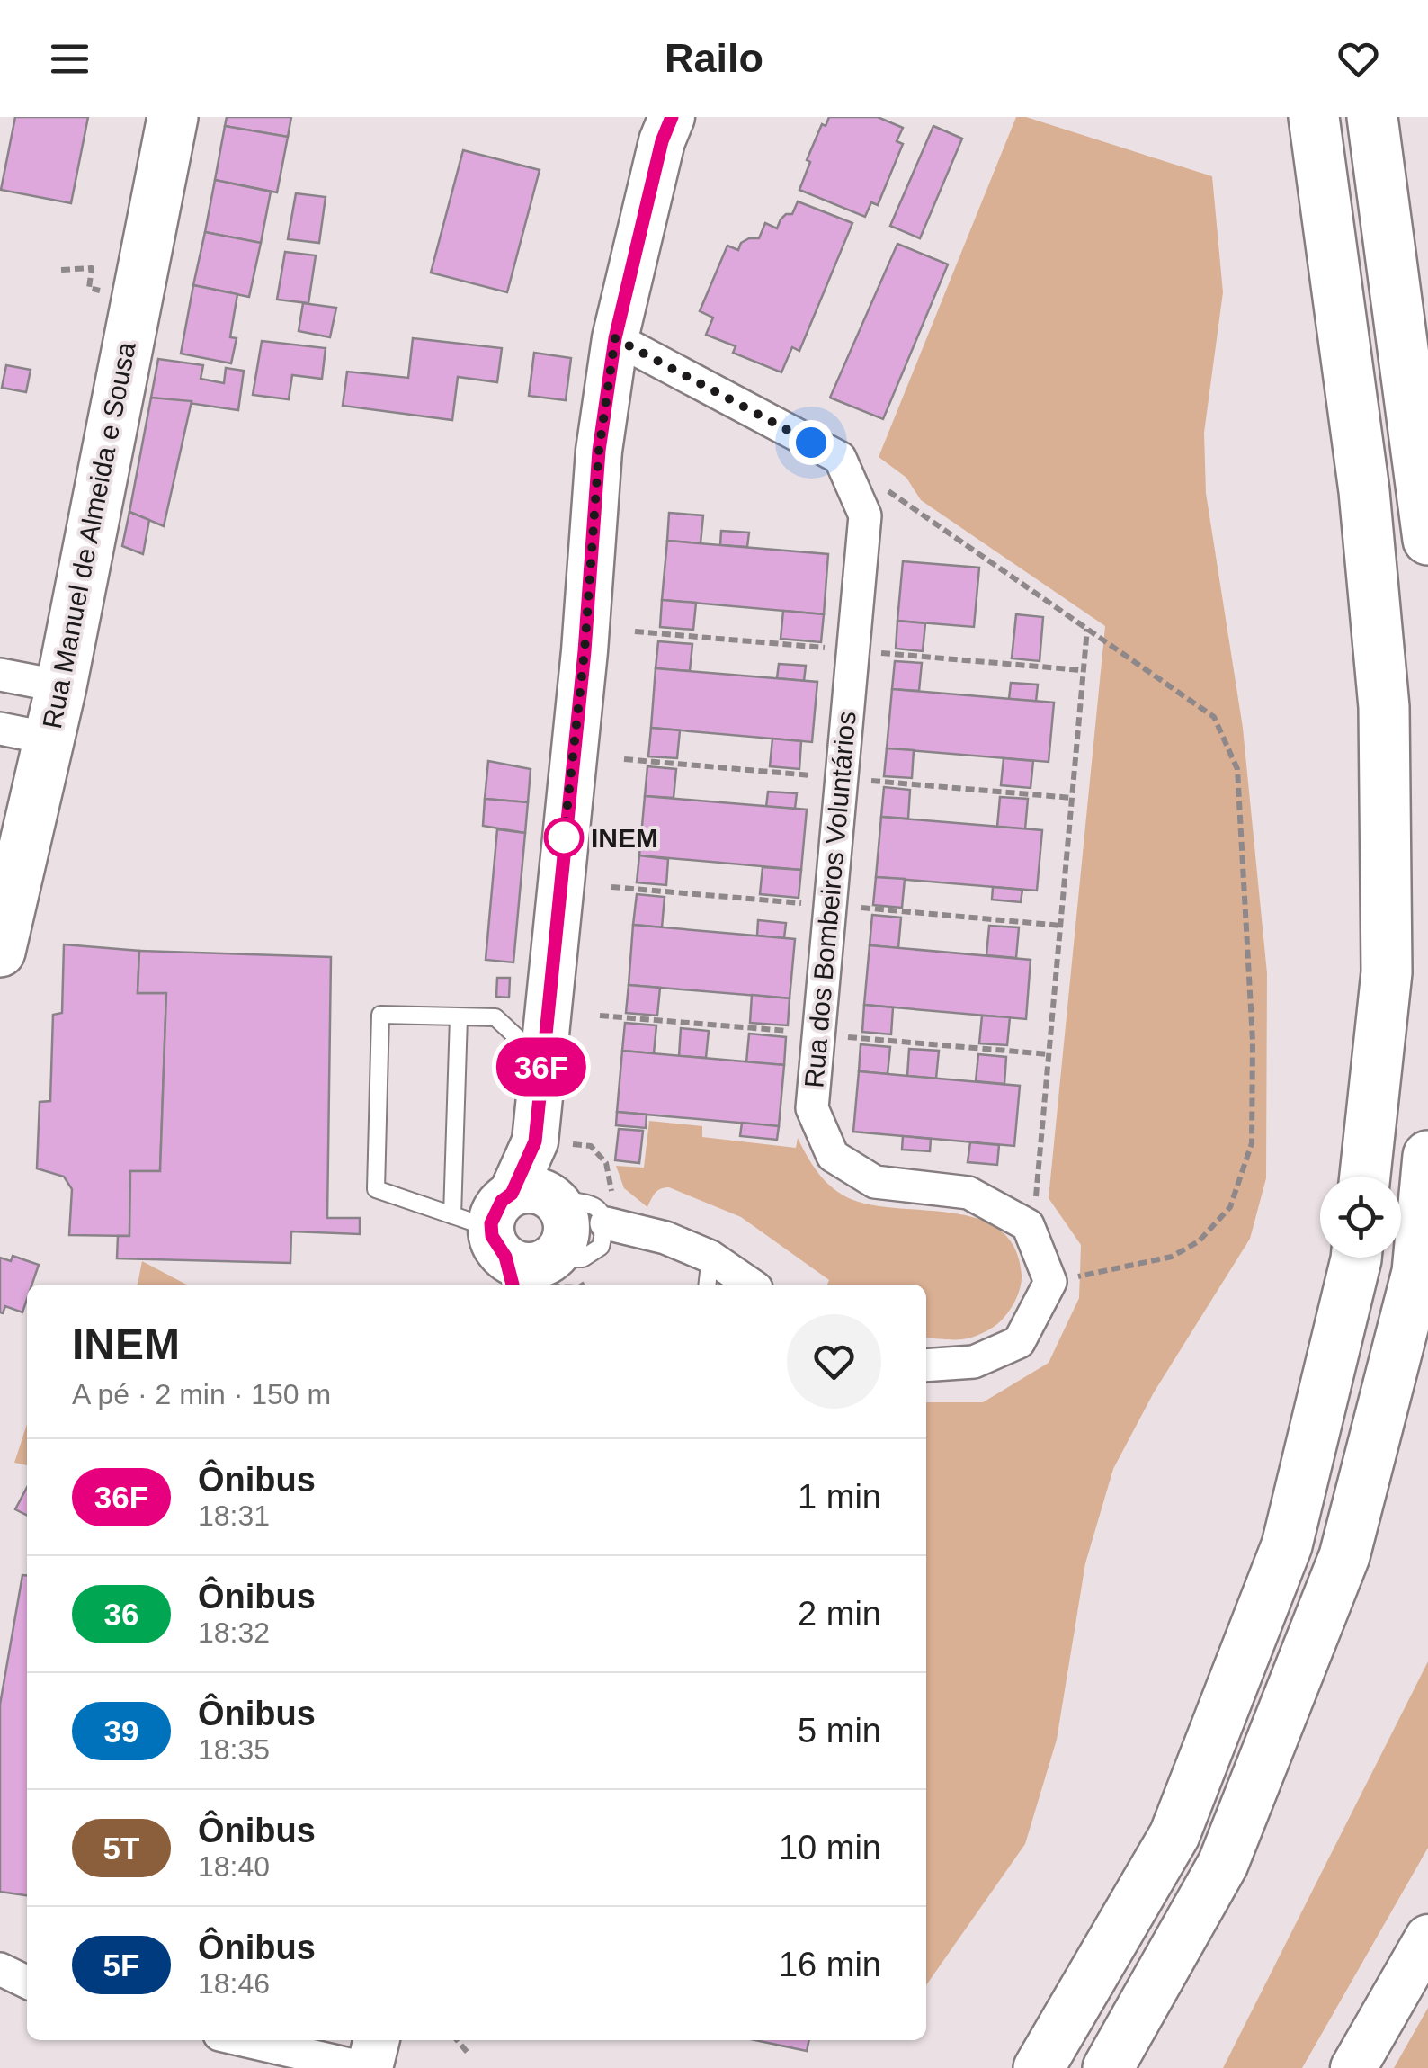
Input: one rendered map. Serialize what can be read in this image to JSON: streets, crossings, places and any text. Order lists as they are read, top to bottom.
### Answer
{
  "streets": {
    "main road": ["Rua Manuel de Almeida e Sousa"],
    "street": ["Rua dos Bombeiros Voluntários"]
  },
  "places": ["INEM"],
  "lines": ["bus line 36F"],
  "page": {
    "header": "Railo",
    "on_map": "36F",
    "heading": ["INEM", "A pé · 2 min · 150 m"],
    "list": [
      {
        "mark": "36F",
        "name": "Ônibus",
        "note": "18:31",
        "value": "1 min"
      },
      {
        "mark": "36",
        "name": "Ônibus",
        "note": "18:32",
        "value": "2 min"
      },
      {
        "mark": "39",
        "name": "Ônibus",
        "note": "18:35",
        "value": "5 min"
      },
      {
        "mark": "5T",
        "name": "Ônibus",
        "note": "18:40",
        "value": "10 min"
      },
      {
        "mark": "5F",
        "name": "Ônibus",
        "note": "18:46",
        "value": "16 min"
      }
    ]
  }
}
